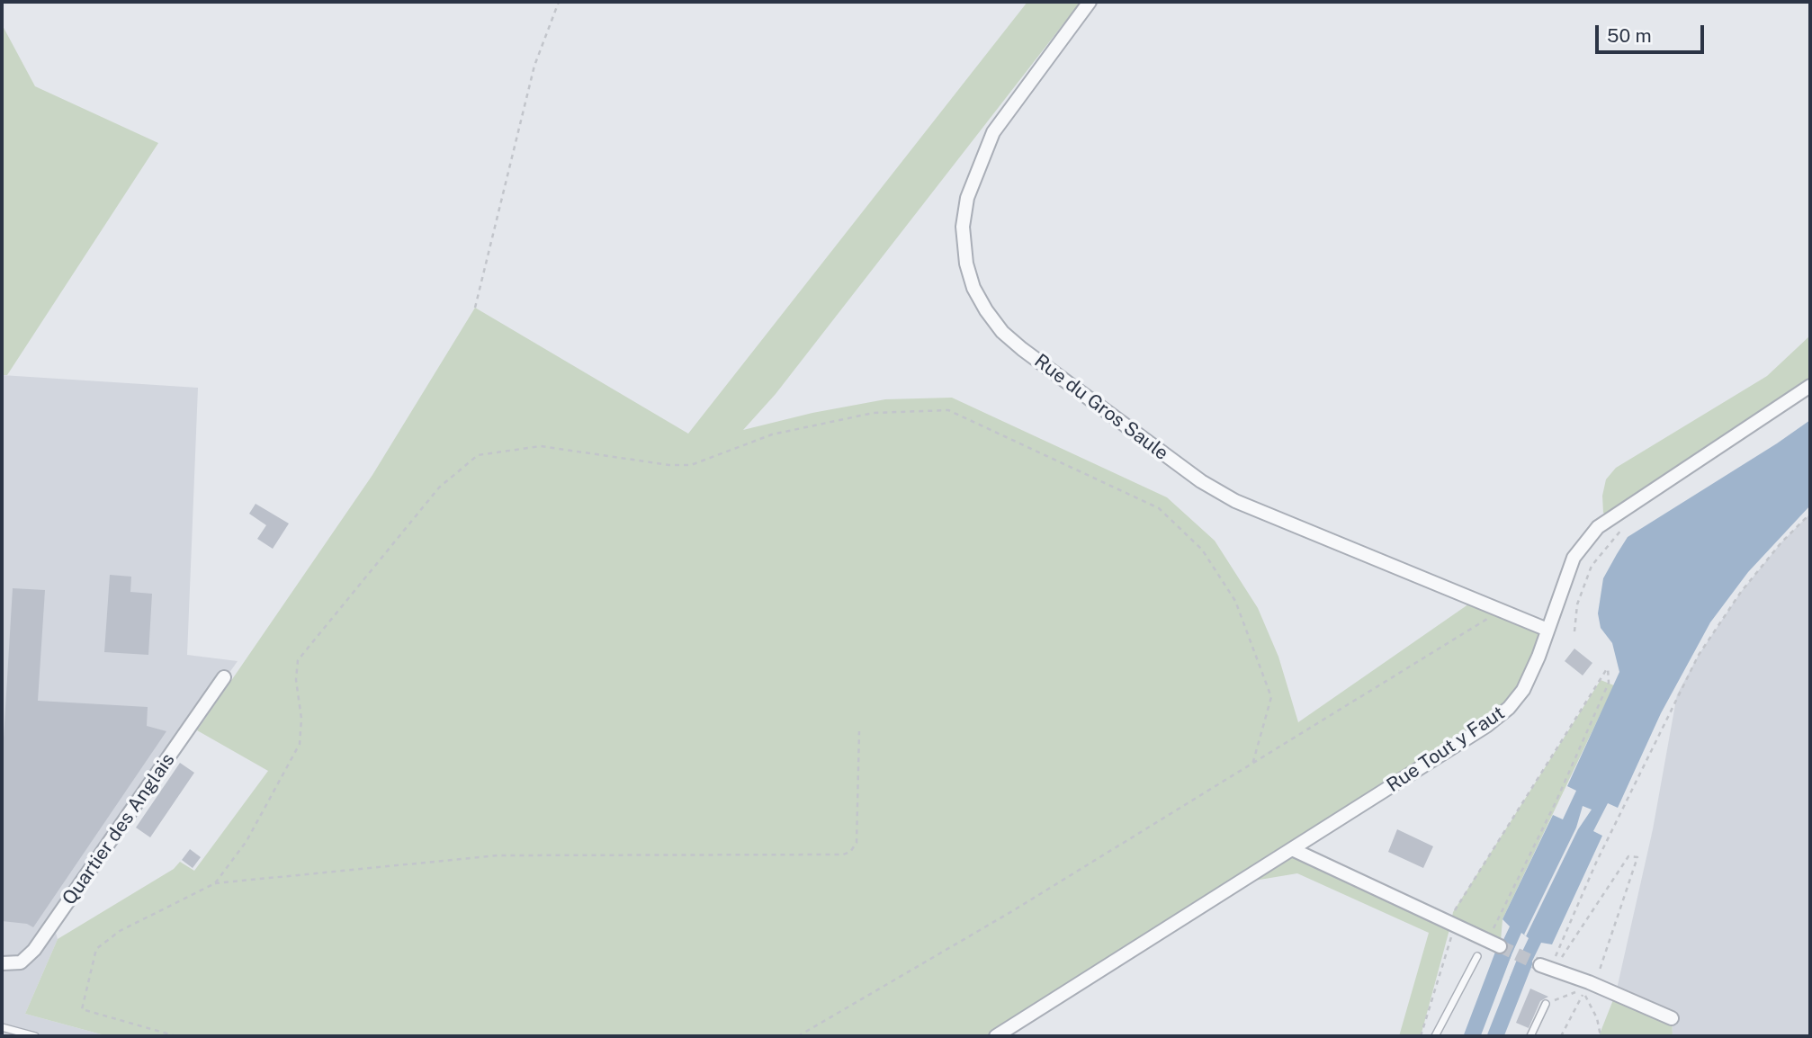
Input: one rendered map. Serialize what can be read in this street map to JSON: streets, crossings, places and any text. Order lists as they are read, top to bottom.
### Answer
{
  "streets": {
    "street": ["Rue du Gros Saule", "Rue Tout y Faut", "Quartier des Anglais"]
  },
  "crossings": [
    ["Rue du Gros Saule", "Rue Tout y Faut"]
  ],
  "scale_bar": "50 m"
}
